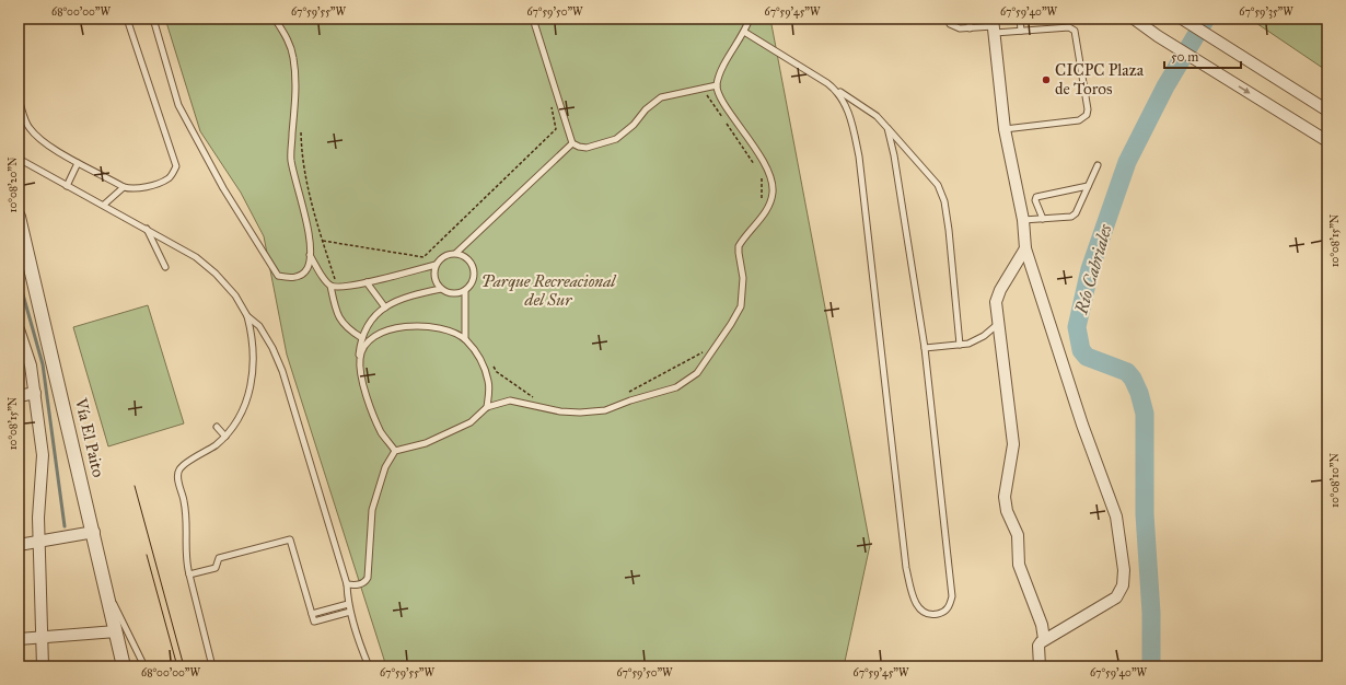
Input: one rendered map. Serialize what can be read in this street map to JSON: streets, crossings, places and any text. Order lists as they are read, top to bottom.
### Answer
{
  "streets": {
    "street": ["Vía El Paito"]
  },
  "water": ["Río Cabriales"],
  "parks": ["Parque Recreacional del Sur"],
  "places": ["CICPC Plaza de Toros"],
  "scale_bar": "50 m",
  "coordinates": [
    "68°00'00\"W",
    "67°59'55\"W",
    "67°59'50\"W",
    "67°59'45\"W",
    "67°59'40\"W",
    "67°59'35\"W",
    "10°08'20\"N",
    "10°08'15\"N",
    "10°08'10\"N"
  ]
}
